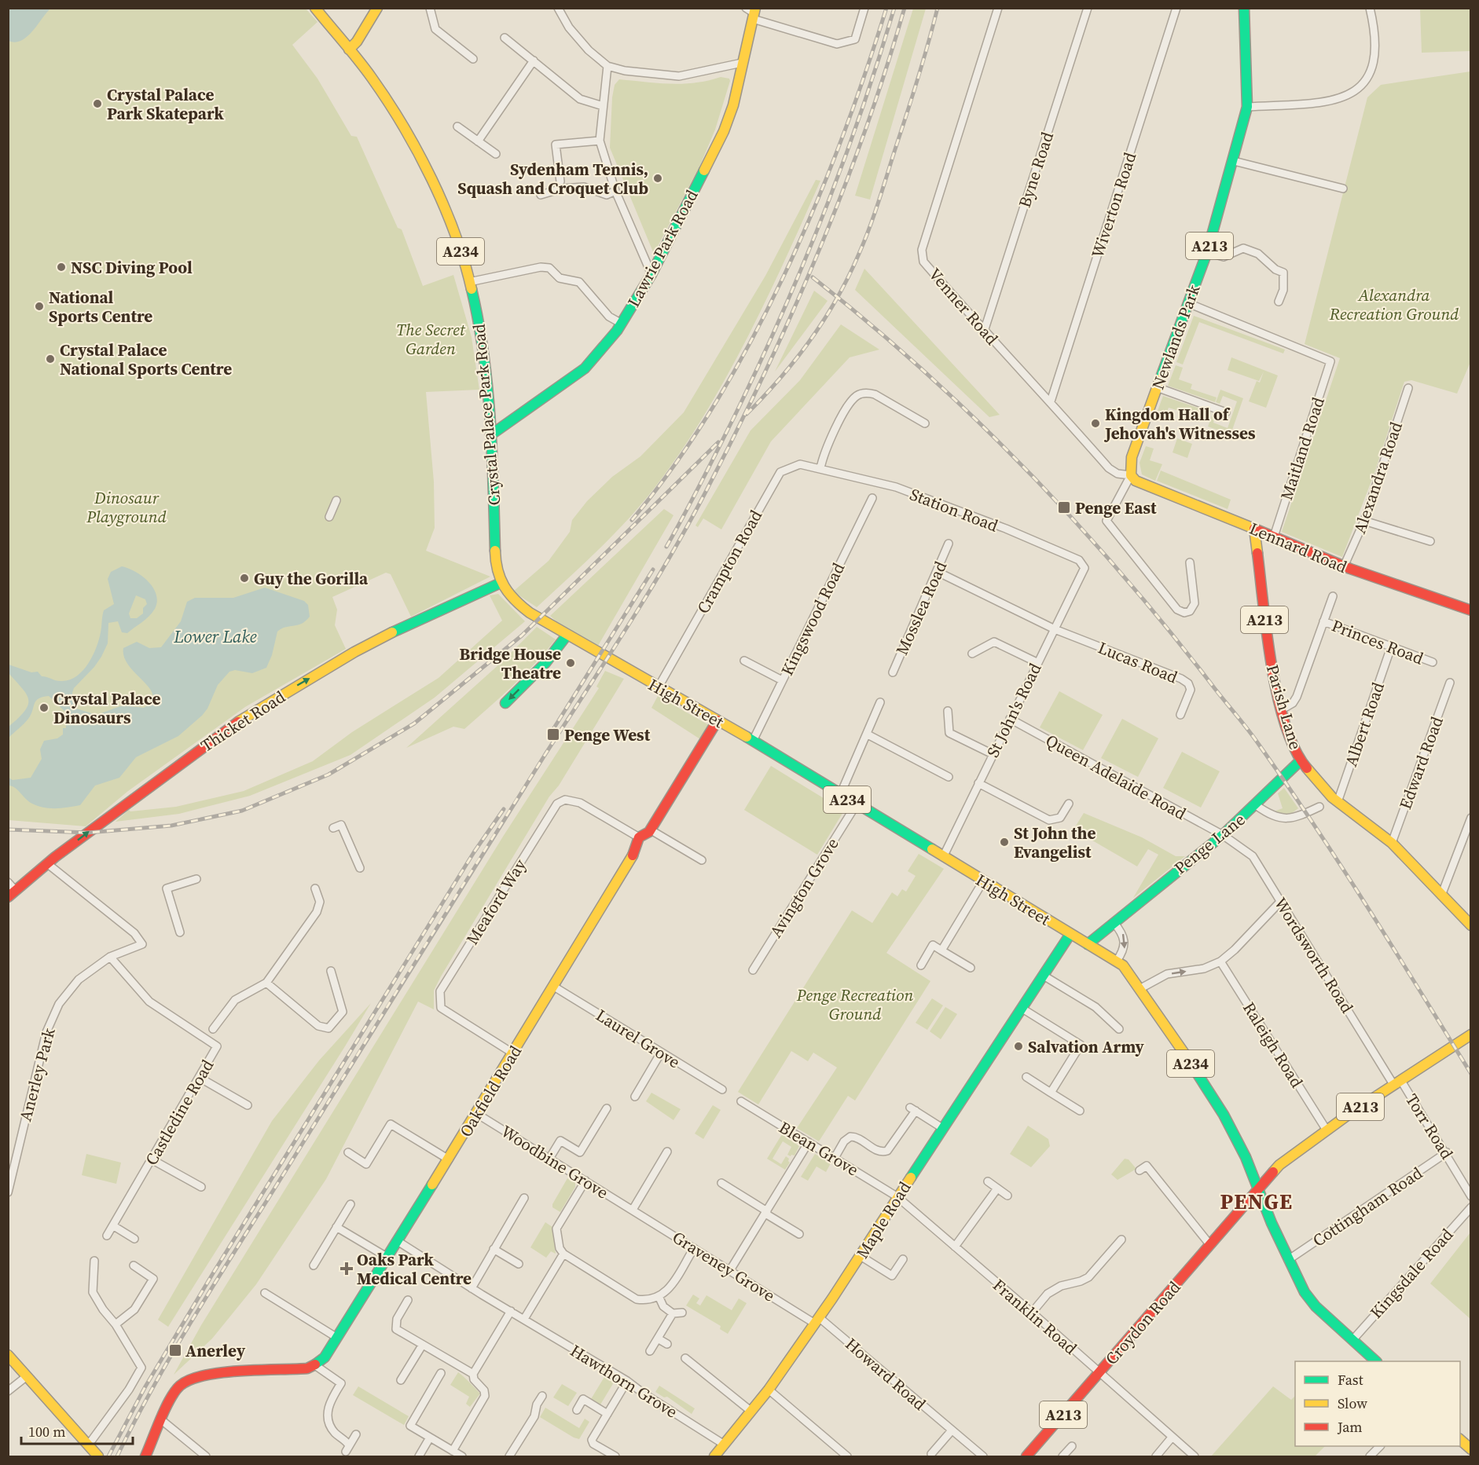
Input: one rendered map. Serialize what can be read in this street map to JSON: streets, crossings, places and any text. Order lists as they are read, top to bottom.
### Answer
{
  "streets": {
    "main road": [
      "A213",
      "Lawrie Park Road",
      "A234",
      "Newlands Park",
      "Crystal Palace Park Road",
      "Lennard Road",
      "High Street",
      "Parish Lane",
      "Thicket Road",
      "Penge Lane",
      "Oakfield Road",
      "Maple Road",
      "Croydon Road"
    ],
    "street": [
      "Byne Road",
      "Wiverton Road",
      "Venner Road",
      "Maitland Road",
      "Alexandra Road",
      "Station Road",
      "Crampton Road",
      "Mosslea Road",
      "Kingswood Road",
      "Princes Road",
      "Lucas Road",
      "St John's Road",
      "Albert Road",
      "Edward Road",
      "Queen Adelaide Road",
      "Avington Grove",
      "Meaford Way",
      "Wordsworth Road",
      "Laurel Grove",
      "Raleigh Road",
      "Anerley Park",
      "Castledine Road",
      "Torr Road",
      "Blean Grove",
      "Woodbine Grove",
      "Cottingham Road",
      "Graveney Grove",
      "Kingsdale Road",
      "Franklin Road",
      "Howard Road",
      "Hawthorn Grove"
    ]
  },
  "crossings": [
    ["Byne Road", "Venner Road"],
    ["Wiverton Road", "Venner Road"],
    ["A213", "High Street"],
    ["A213", "Wordsworth Road"],
    ["A213", "Raleigh Road"],
    ["A213", "Torr Road"],
    ["A213", "Croydon Road"],
    ["Lawrie Park Road", "Crystal Palace Park Road"],
    ["Venner Road", "Newlands Park"],
    ["Venner Road", "Lennard Road"],
    ["Newlands Park", "Maitland Road"],
    ["Newlands Park", "Lennard Road"],
    ["Crystal Palace Park Road", "High Street"],
    ["Crystal Palace Park Road", "Thicket Road"],
    ["Maitland Road", "Lennard Road"],
    ["Alexandra Road", "Lennard Road"],
    ["Station Road", "Crampton Road"],
    ["Station Road", "St John's Road"],
    ["Lennard Road", "Parish Lane"],
    ["Crampton Road", "High Street"],
    ["Mosslea Road", "Lucas Road"],
    ["Kingswood Road", "High Street"],
    ["Princes Road", "Albert Road"],
    ["Lucas Road", "St John's Road"],
    ["High Street", "St John's Road"],
    ["High Street", "Thicket Road"],
    ["High Street", "Penge Lane"],
    ["High Street", "Avington Grove"],
    ["High Street", "Cottingham Road"],
    ["High Street", "Maple Road"],
    ["High Street", "Kingsdale Road"],
    ["High Street", "Croydon Road"],
    ["Parish Lane", "Albert Road"],
    ["Parish Lane", "Edward Road"],
    ["Parish Lane", "Penge Lane"],
    ["St John's Road", "Queen Adelaide Road"],
    ["Thicket Road", "Anerley Park"],
    ["Queen Adelaide Road", "Penge Lane"],
    ["Queen Adelaide Road", "Wordsworth Road"],
    ["Penge Lane", "Wordsworth Road"],
    ["Meaford Way", "Oakfield Road"],
    ["Wordsworth Road", "Torr Road"],
    ["Laurel Grove", "Oakfield Road"],
    ["Anerley Park", "Castledine Road"],
    ["Oakfield Road", "Woodbine Grove"],
    ["Oakfield Road", "Hawthorn Grove"],
    ["Torr Road", "Cottingham Road"],
    ["Blean Grove", "Maple Road"],
    ["Blean Grove", "Franklin Road"],
    ["Woodbine Grove", "Graveney Grove"],
    ["Maple Road", "Graveney Grove"],
    ["Maple Road", "Franklin Road"],
    ["Maple Road", "Howard Road"],
    ["Maple Road", "Hawthorn Grove"],
    ["Graveney Grove", "Howard Road"],
    ["Franklin Road", "Croydon Road"]
  ],
  "one_way": ["Thicket Road"],
  "districts": ["PENGE"],
  "water": ["Lower Lake"],
  "parks": [
    "Alexandra Recreation Ground",
    "The Secret Garden",
    "Dinosaur Playground",
    "Penge Recreation Ground"
  ],
  "places": {
    "other": [
      "Crystal Palace Park Skatepark",
      "Sydenham Tennis, Squash and Croquet Club",
      "NSC Diving Pool",
      "National Sports Centre",
      "Crystal Palace National Sports Centre",
      "Kingdom Hall of Jehovah's Witnesses",
      "Guy the Gorilla",
      "Bridge House Theatre",
      "Crystal Palace Dinosaurs",
      "St John the Evangelist",
      "Salvation Army"
    ],
    "transit": ["Penge East", "Penge West", "Anerley"],
    "health": ["Oaks Park Medical Centre"]
  },
  "legend": ["Fast", "Slow", "Jam"],
  "scale_bar": "100 m"
}
